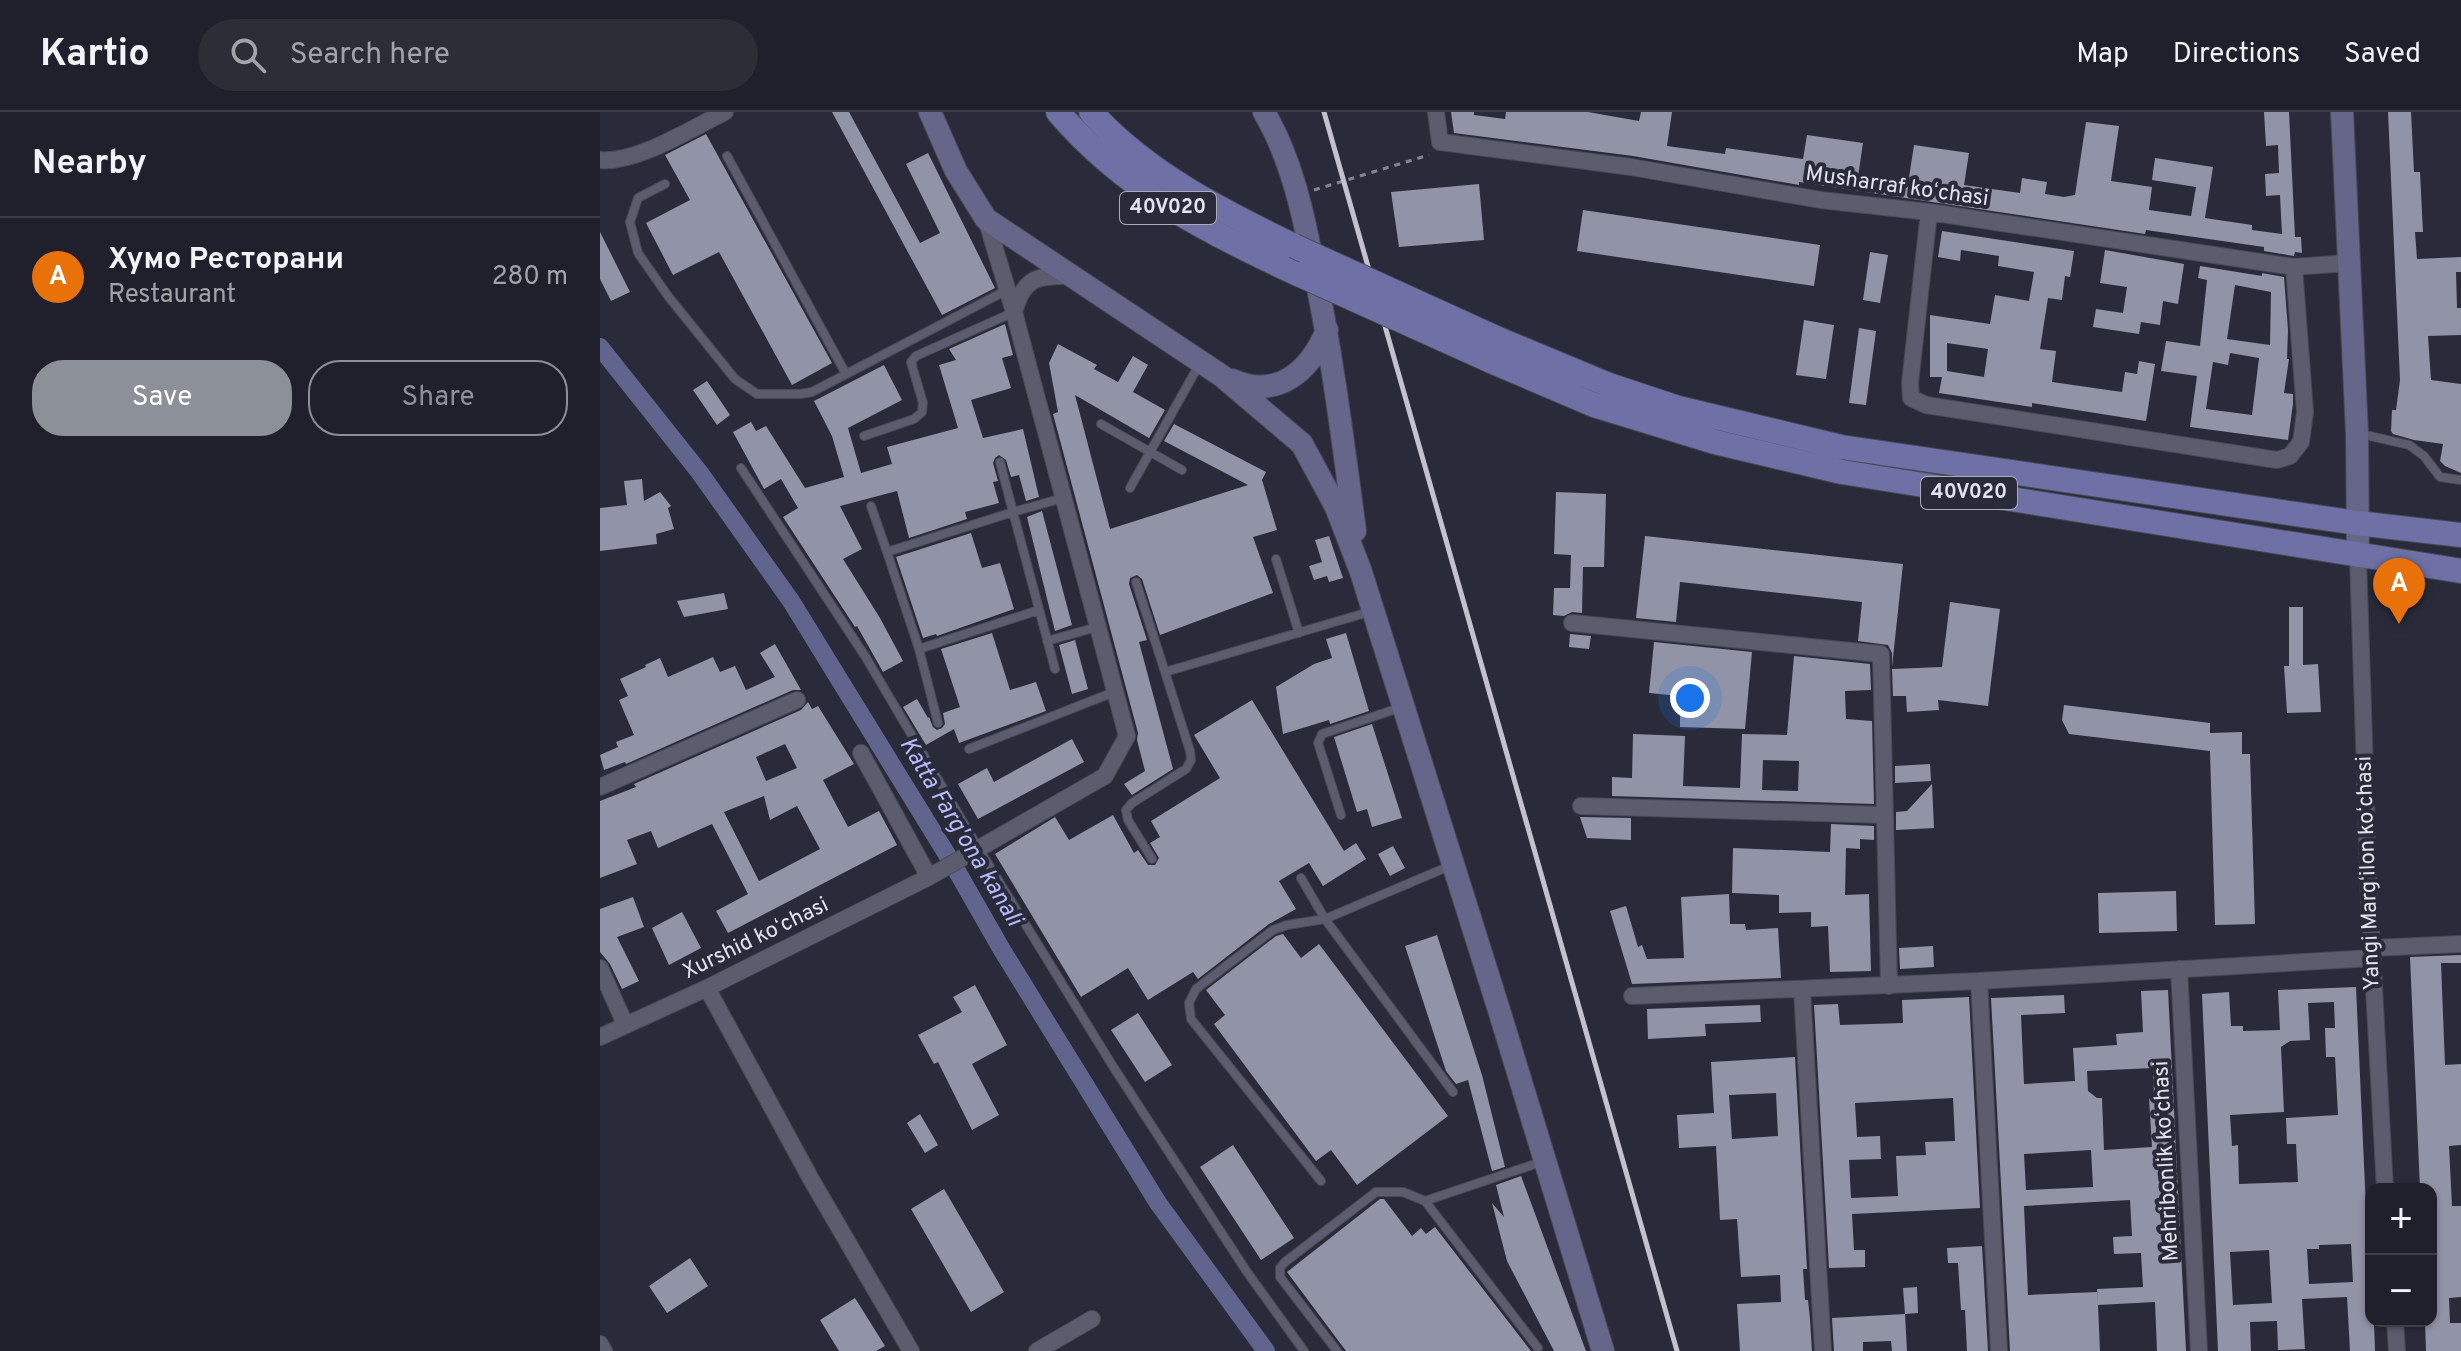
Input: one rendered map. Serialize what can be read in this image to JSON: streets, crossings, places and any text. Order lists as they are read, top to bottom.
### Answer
{
  "streets": {
    "main road": ["40V020"],
    "street": [
      "Musharraf koʻchasi",
      "Yangi Margʻilon koʻchasi",
      "Xurshid koʻchasi",
      "Mehribonlik koʻchasi"
    ]
  },
  "crossings": [
    ["40V020", "Yangi Margʻilon koʻchasi"]
  ],
  "water": ["Katta Farg'ona kanali"],
  "page": {
    "header": "Kartio",
    "search": "Search here",
    "nav": ["Map", "Directions", "Saved"],
    "heading": "Nearby",
    "list": [
      {
        "mark": "A",
        "name": "Хумо Ресторани",
        "note": "Restaurant",
        "value": "280 m"
      }
    ],
    "buttons": ["Save", "Share"],
    "pins": "A",
    "map_buttons": ["+", "−"]
  }
}
